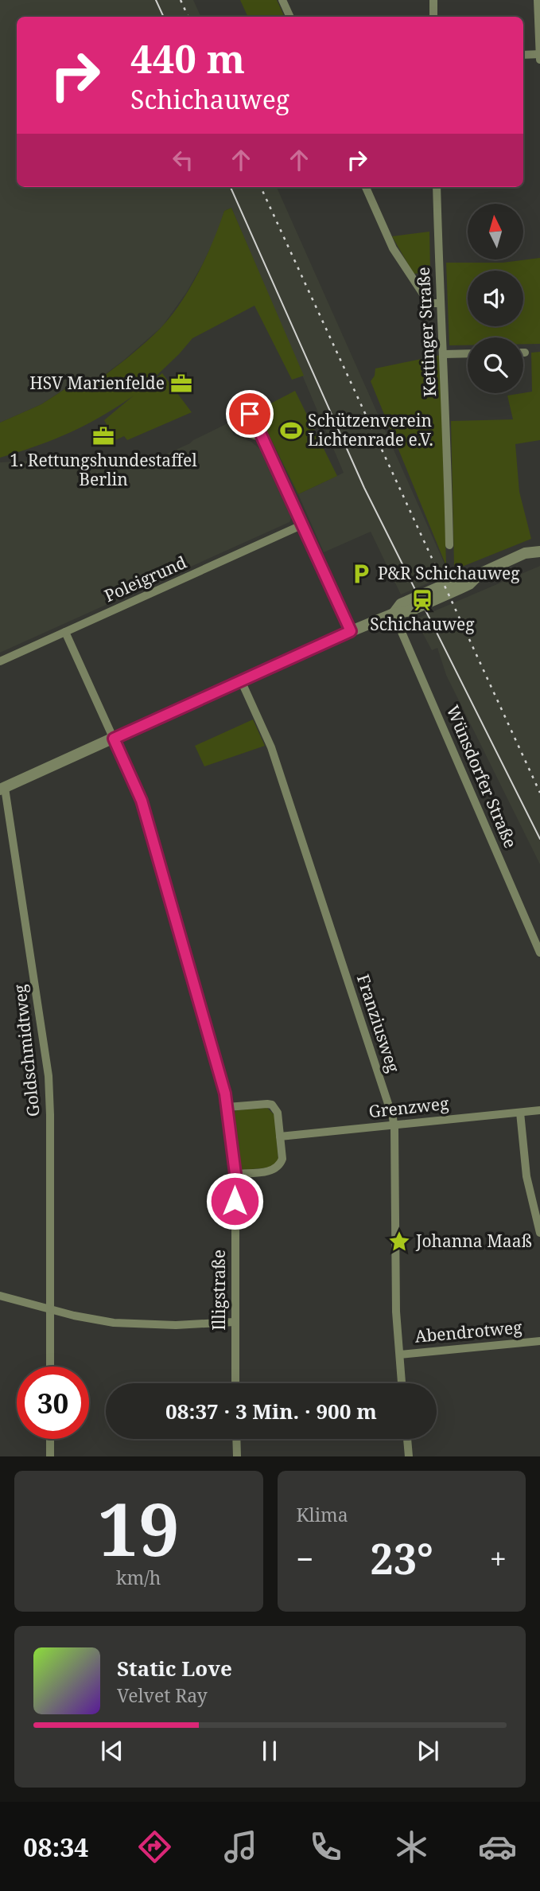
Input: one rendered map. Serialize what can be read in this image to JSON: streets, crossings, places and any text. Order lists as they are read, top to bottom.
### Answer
{
  "streets": {
    "street": [
      "Kettinger Straße",
      "Poleigrund",
      "Wünsdorfer Straße",
      "Franziusweg",
      "Goldschmidtweg",
      "Grenzweg",
      "Illigstraße",
      "Abendrotweg"
    ]
  },
  "crossings": [
    ["Poleigrund", "Illigstraße"],
    ["Franziusweg", "Grenzweg"],
    ["Franziusweg", "Abendrotweg"]
  ],
  "places": {
    "office": ["HSV Marienfelde", "1. Rettungshundestaffel Berlin"],
    "sports": ["Schützenverein Lichtenrade e.V."],
    "parking": ["P&R Schichauweg"],
    "station": ["Schichauweg"],
    "place": ["Johanna Maaß"]
  },
  "north": "top",
  "page": {
    "turn": ["440 m", "Schichauweg"],
    "limit": "30",
    "trip": "08:37 · 3 Min. · 900 m",
    "tile": [
      ["19", "km/h"],
      "Klima"
    ],
    "heat": ["−", "23°", "+"],
    "song": ["Static Love", "Velvet Ray"],
    "tabs": "08:34"
  }
}
